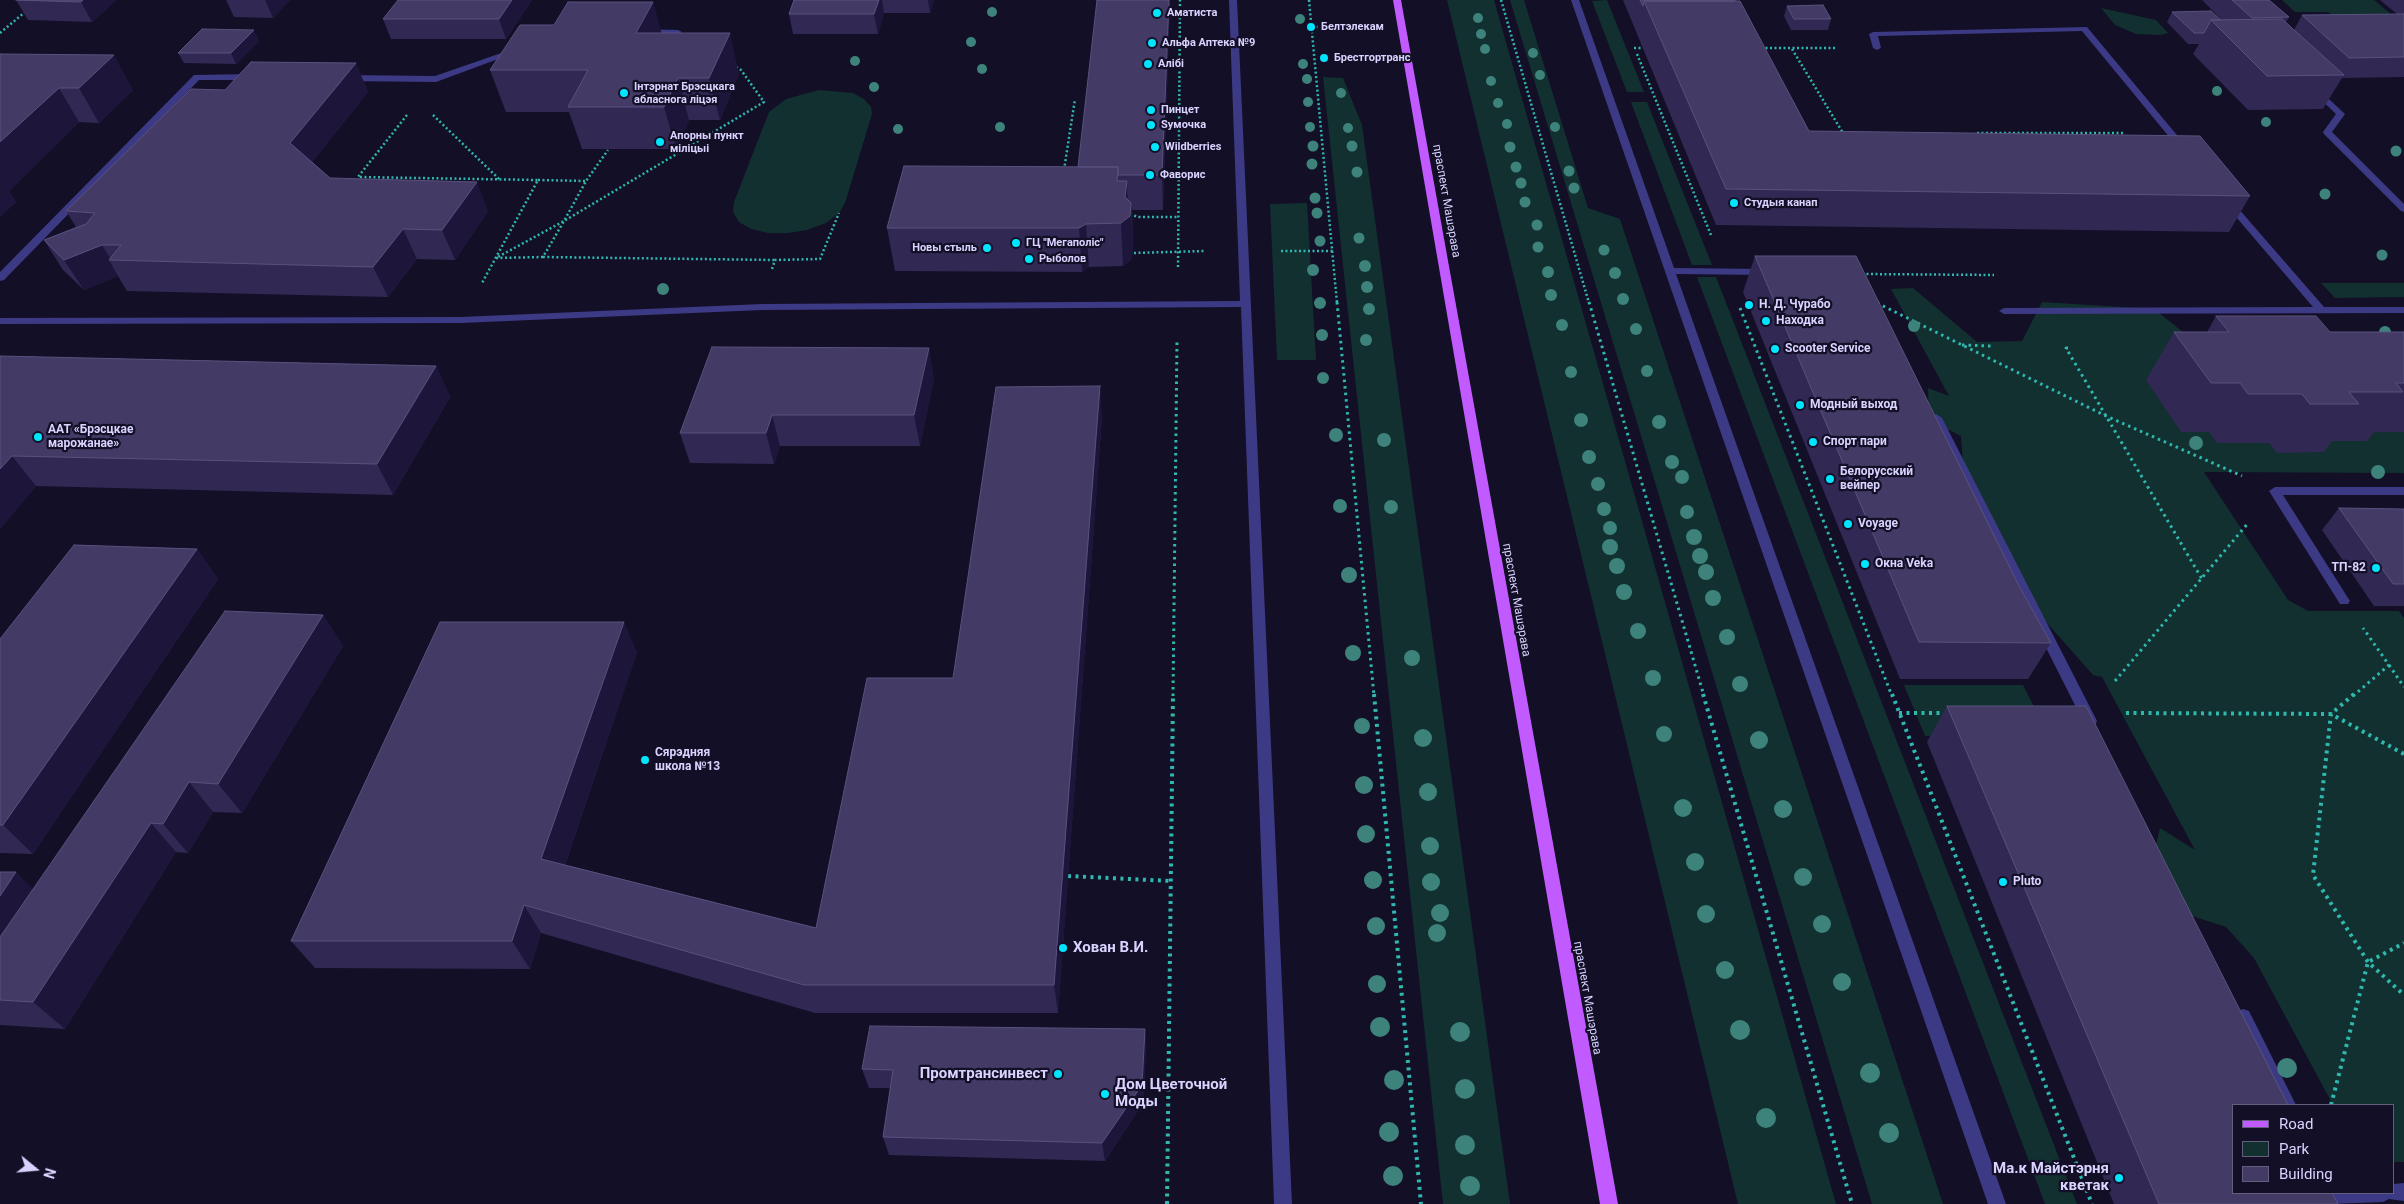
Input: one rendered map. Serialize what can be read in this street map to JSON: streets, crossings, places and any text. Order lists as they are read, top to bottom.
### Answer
{
  "streets": {
    "main road": ["праспект Машэрава"]
  },
  "places": [
    "Аматиста",
    "Белтэлекам",
    "Альфа Аптека №9",
    "Брестгортранс",
    "Алібі",
    "Інтэрнат Брэсцкага абласнога ліцэя",
    "Пинцет",
    "Sумочка",
    "Апорны пункт міліцыі",
    "Wildberries",
    "Фаворис",
    "Студыя канап",
    "ГЦ \"Мегаполіс\"",
    "Новы стыль",
    "Рыболов",
    "Н. Д. Чурабо",
    "Находка",
    "Scooter Service",
    "Модный выход",
    "ААТ «Брэсцкае марожанае»",
    "Спорт пари",
    "Белорусский вейпер",
    "Voyage",
    "Окна Veka",
    "ТП-82",
    "Сярэдняя школа №13",
    "Pluto",
    "Хован В.И.",
    "Промтрансинвест",
    "Дом Цветочной Моды",
    "Ма.к Майстэрня кветак"
  ],
  "legend": ["Road", "Park", "Building"],
  "north": "right"
}
